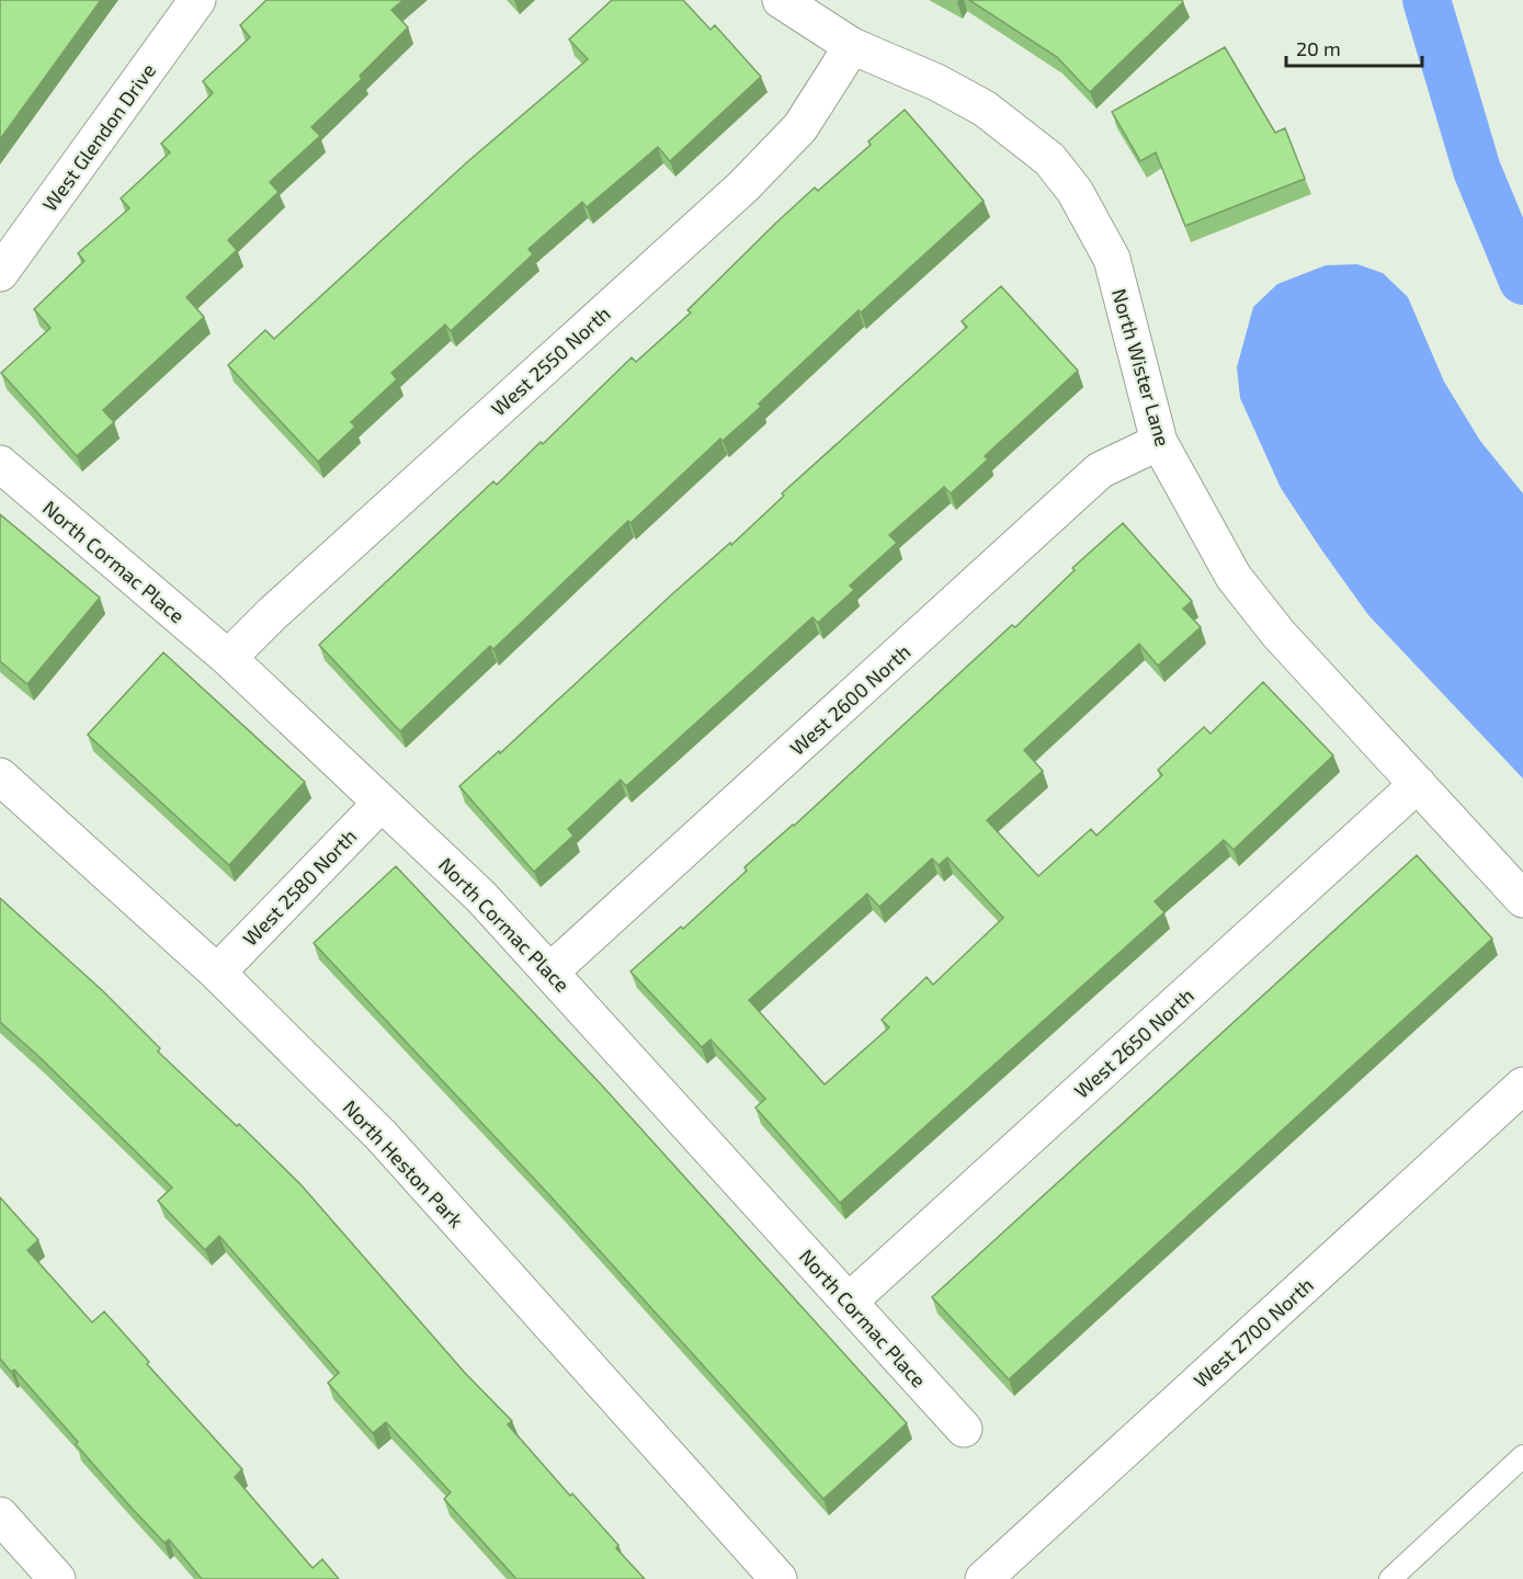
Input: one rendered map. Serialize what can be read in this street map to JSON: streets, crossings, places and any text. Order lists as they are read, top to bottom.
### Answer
{
  "streets": {
    "street": [
      "West Glendon Drive",
      "West 2550 North",
      "North Wister Lane",
      "North Cormac Place",
      "West 2600 North",
      "West 2580 North",
      "West 2650 North",
      "North Heston Park",
      "West 2700 North"
    ]
  },
  "crossings": [
    ["West 2550 North", "North Wister Lane"],
    ["West 2550 North", "North Cormac Place"],
    ["North Wister Lane", "West 2600 North"],
    ["North Wister Lane", "West 2650 North"],
    ["North Cormac Place", "West 2600 North"],
    ["North Cormac Place", "West 2580 North"],
    ["North Cormac Place", "West 2650 North"],
    ["West 2580 North", "North Heston Park"]
  ],
  "scale_bar": "20 m"
}
